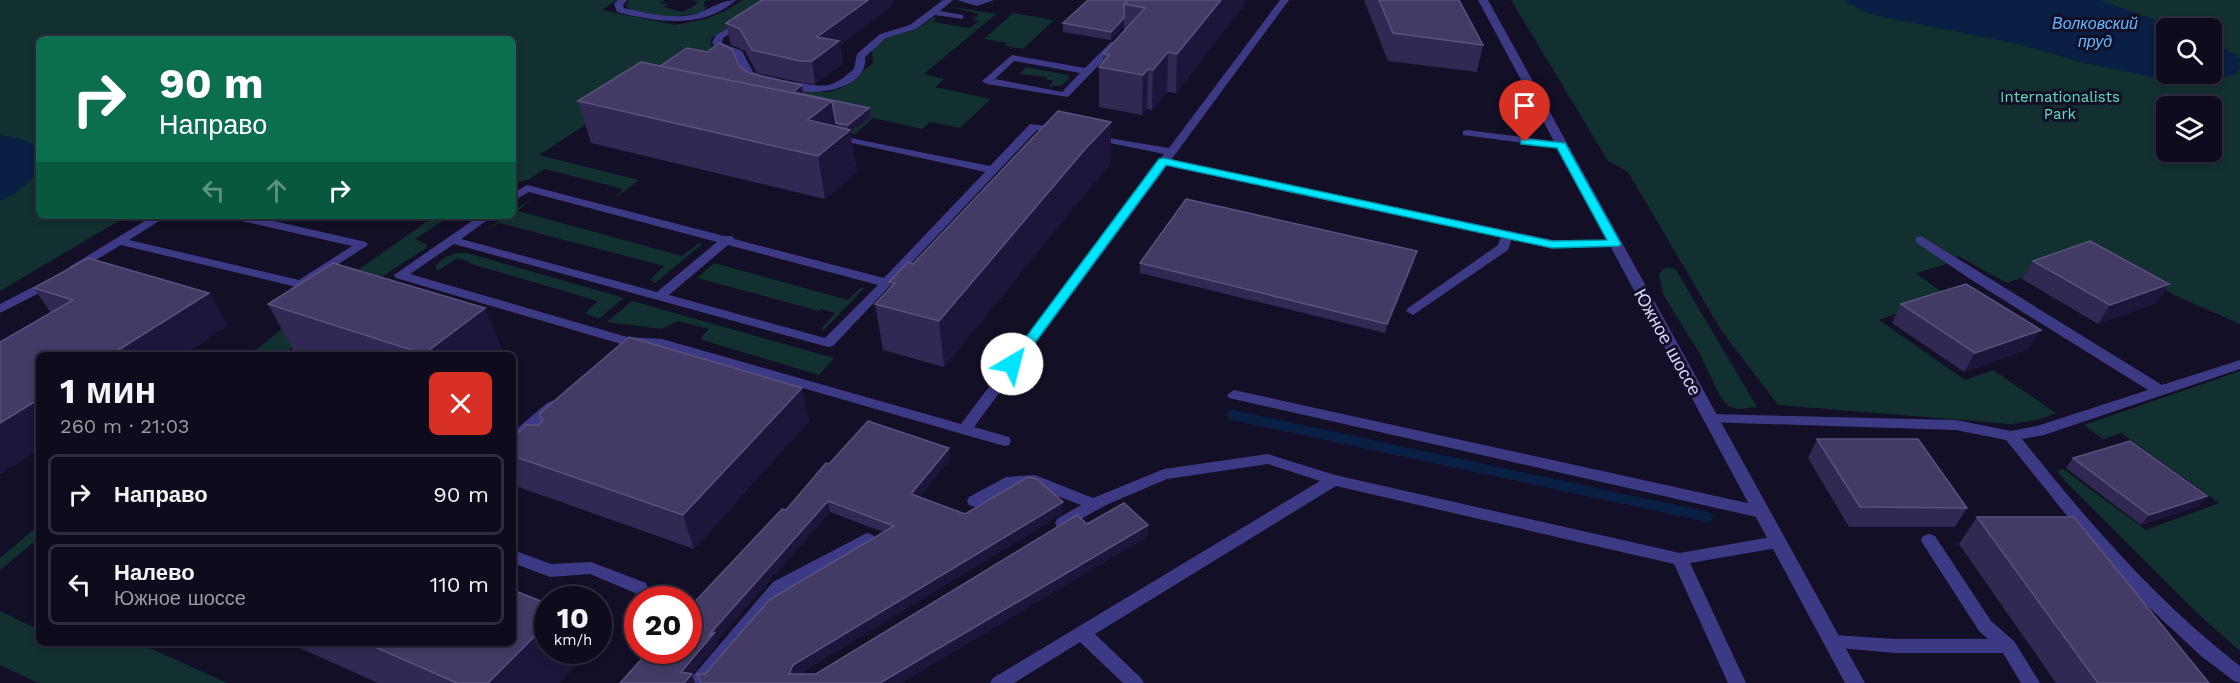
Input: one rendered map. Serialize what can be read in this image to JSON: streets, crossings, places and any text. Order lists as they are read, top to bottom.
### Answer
{
  "streets": {
    "street": ["Южное шоссе"]
  },
  "water": ["Волковский пруд"],
  "parks": ["Internationalists Park"],
  "page": {
    "turn": ["90 m", "Направо"],
    "heading": ["1 мин", "260 m · 21:03"],
    "list": [
      {
        "name": "Направо",
        "value": "90 m"
      },
      {
        "name": "Налево",
        "note": "Южное шоссе",
        "value": "110 m"
      }
    ],
    "speed": "10 km/h",
    "limit": "20"
  }
}
